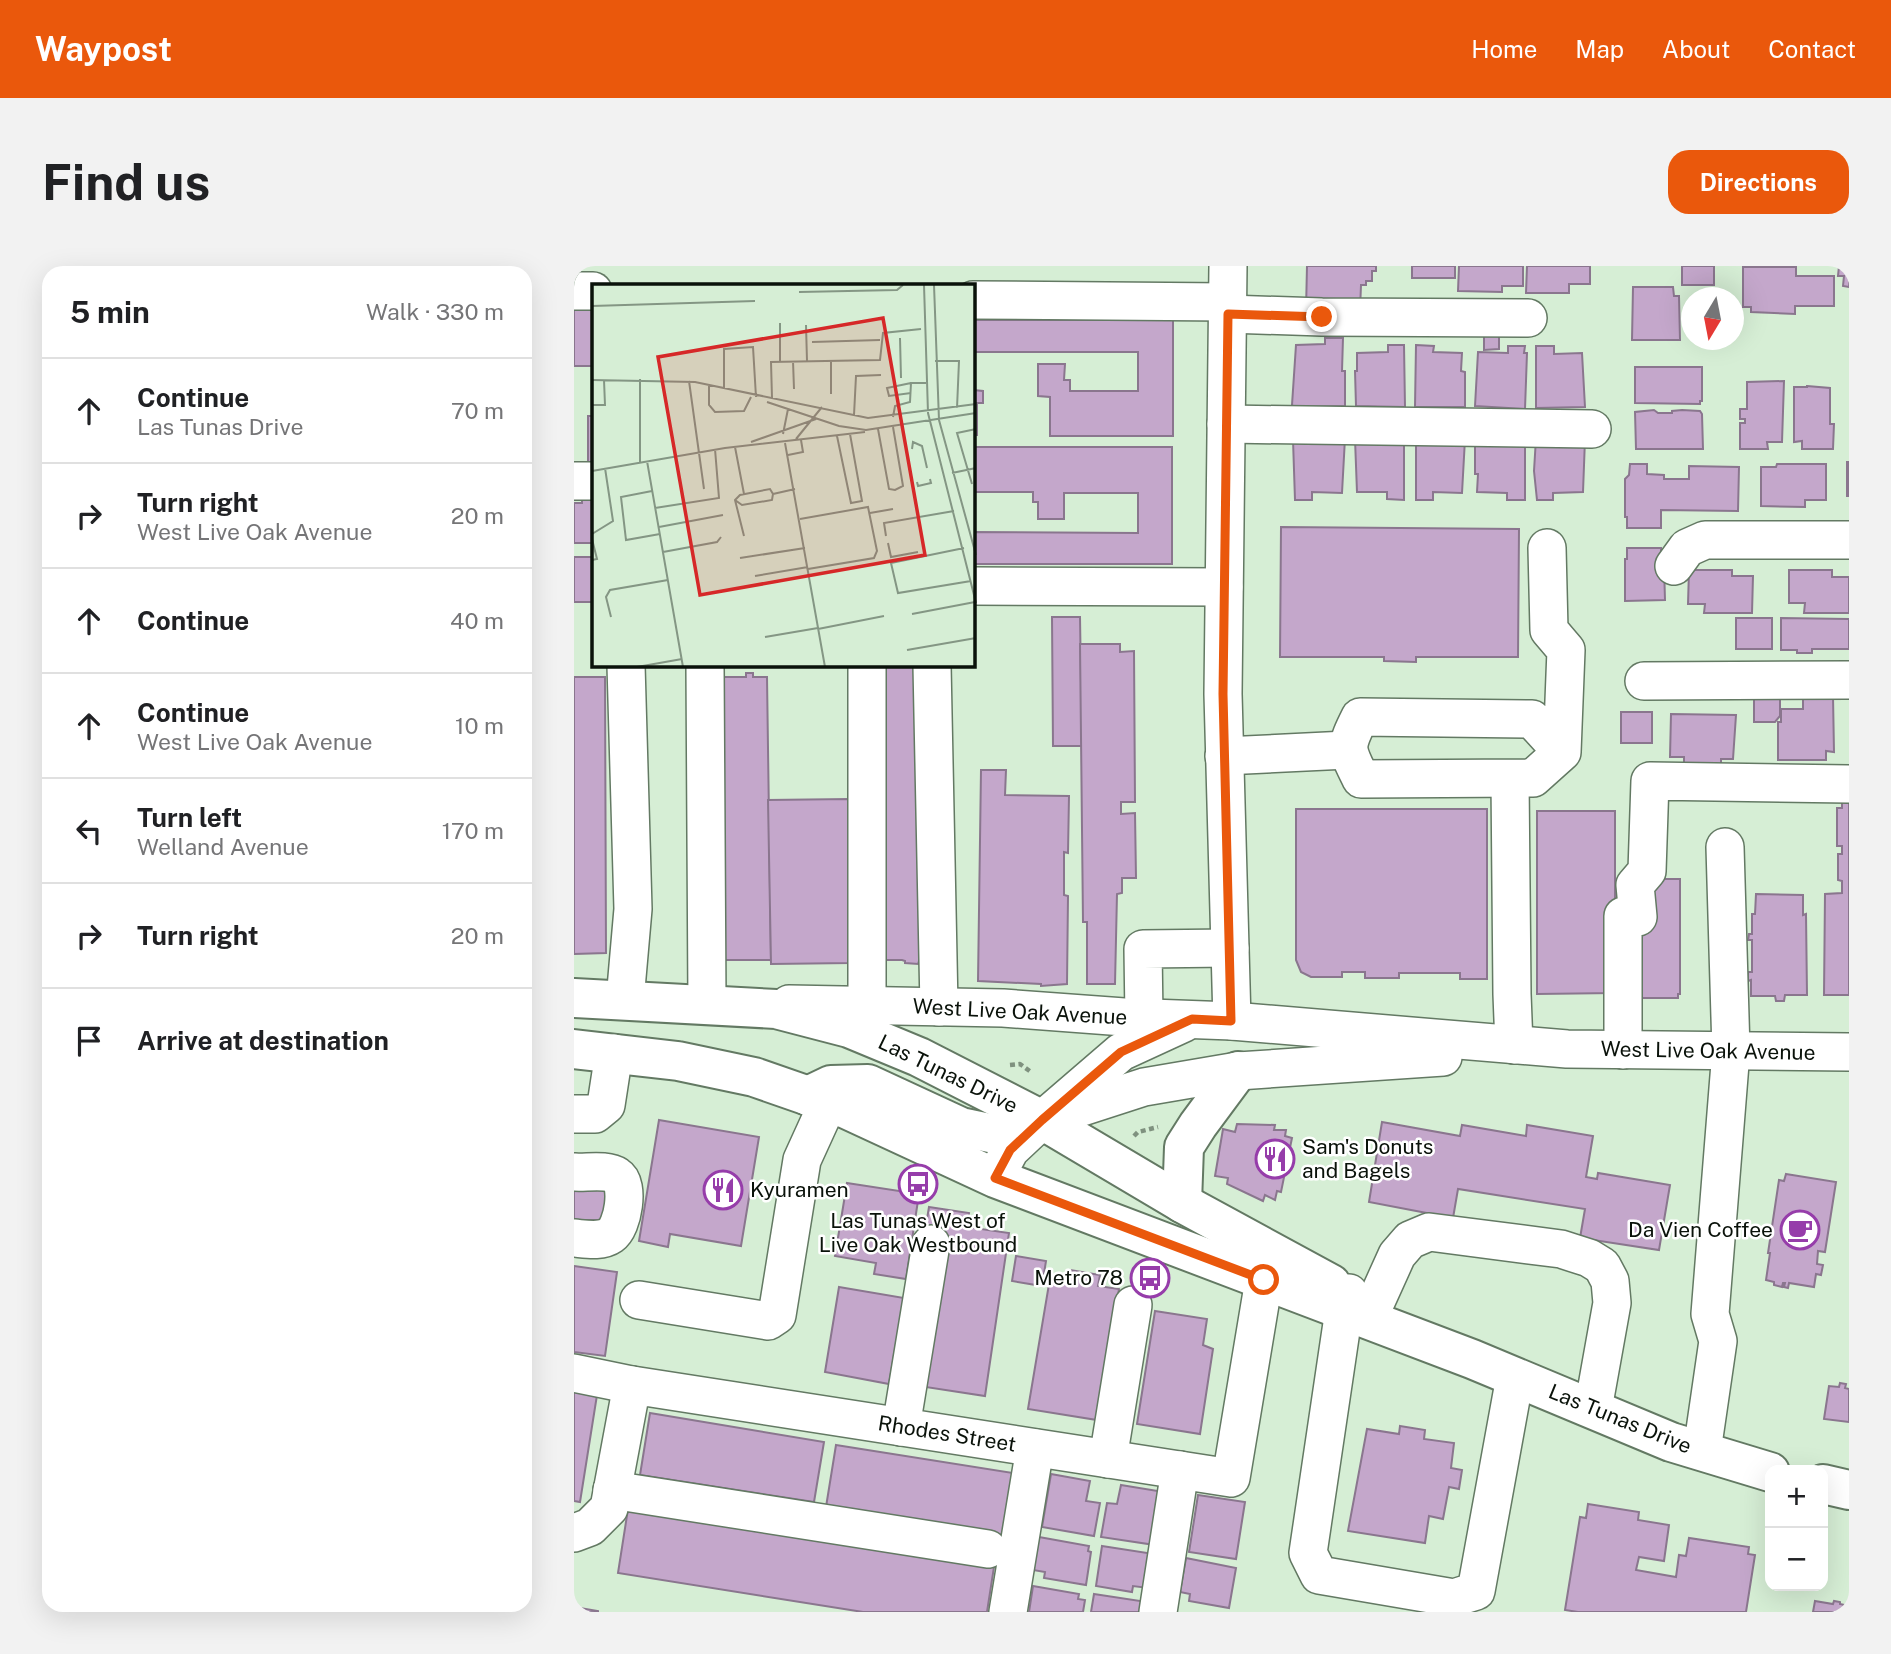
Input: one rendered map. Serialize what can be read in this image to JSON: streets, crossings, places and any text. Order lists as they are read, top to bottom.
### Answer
{
  "streets": {
    "main road": ["Las Tunas Drive"],
    "street": ["West Live Oak Avenue", "Rhodes Street"]
  },
  "crossings": [
    ["West Live Oak Avenue", "Las Tunas Drive"],
    ["Las Tunas Drive", "Rhodes Street"]
  ],
  "places": {
    "restaurant": ["Sam's Donuts and Bagels", "Kyuramen"],
    "bus stop": ["Las Tunas West of Live Oak Westbound", "Metro 78"],
    "cafe": ["Da Vien Coffee"]
  },
  "north": "bottom",
  "page": {
    "header": "Waypost",
    "nav": [
      "Home",
      "Map",
      "About",
      "Contact"
    ],
    "buttons": "Directions",
    "title": "Find us",
    "heading": ["5 min", "Walk · 330 m"],
    "list": [
      ["Continue", "Las Tunas Drive", "70 m"],
      ["Turn right", "West Live Oak Avenue", "20 m"],
      ["Continue", "40 m"],
      ["Continue", "West Live Oak Avenue", "10 m"],
      ["Turn left", "Welland Avenue", "170 m"],
      ["Turn right", "20 m"],
      "Arrive at destination"
    ],
    "map_buttons": ["+", "−"]
  }
}
